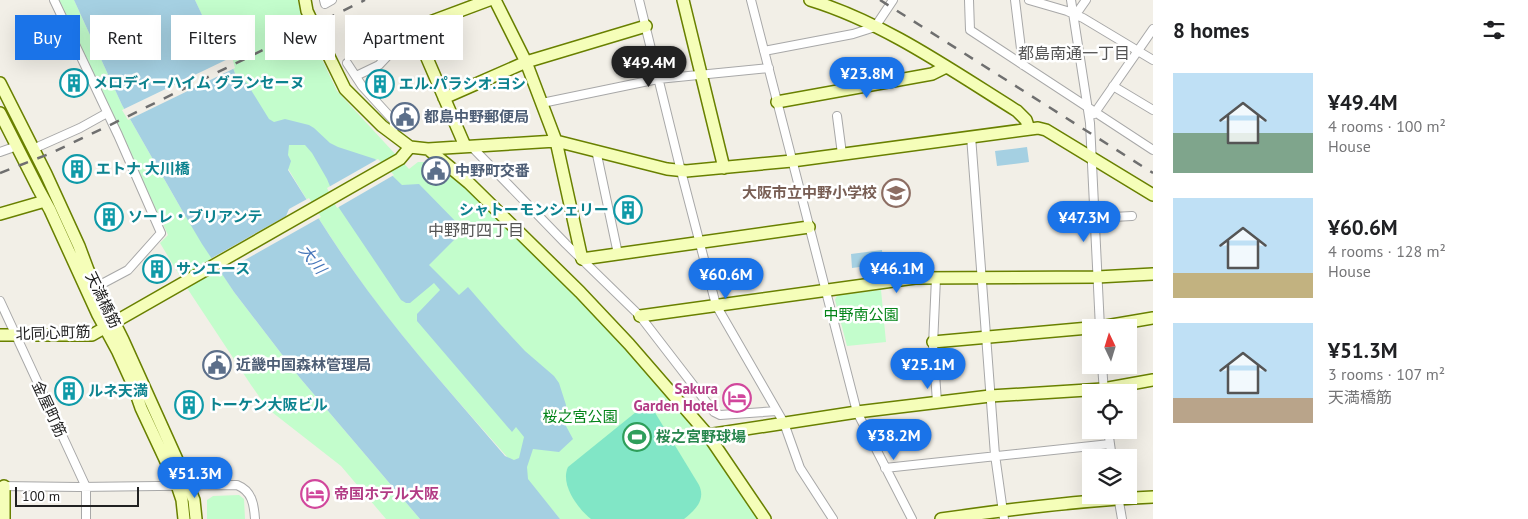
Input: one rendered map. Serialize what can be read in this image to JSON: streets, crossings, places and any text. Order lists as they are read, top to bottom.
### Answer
{
  "streets": {
    "street": ["天満橋筋", "北同心町筋", "金屋町筋"]
  },
  "crossings": [
    ["天満橋筋", "北同心町筋"],
    ["北同心町筋", "金屋町筋"]
  ],
  "districts": ["都島南通一丁目", "中野町四丁目"],
  "water": ["大川"],
  "parks": ["中野南公園", "桜之宮公園"],
  "places": {
    "building": [
      "メロディーハイム グランセーヌ",
      "エル.パラシオ.ヨシ",
      "エトナ 大川橋",
      "シャトーモンシェリー",
      "ソーレ・ブリアンテ",
      "サンエース",
      "ルネ天満",
      "トーケン大阪ビル"
    ],
    "public building": ["都島中野郵便局", "中野町交番", "近畿中国森林管理局"],
    "school or university": ["大阪市立中野小学校"],
    "hotel": ["Sakura Garden Hotel", "帝国ホテル大阪"],
    "sports": ["桜之宮野球場"]
  },
  "scale_bar": "100 m",
  "north": "top",
  "page": {
    "heading": "8 homes",
    "chip": [
      "Buy",
      "Rent",
      "Filters",
      "New",
      "Apartment"
    ],
    "price": [
      "¥49.4M",
      "¥23.8M",
      "¥47.3M",
      "¥46.1M",
      "¥60.6M",
      "¥25.1M",
      "¥38.2M",
      "¥51.3M"
    ],
    "list": [
      {
        "name": "¥49.4M",
        "note": "4 rooms · 100 m² · House"
      },
      {
        "name": "¥60.6M",
        "note": "4 rooms · 128 m² · House"
      },
      {
        "name": "¥51.3M",
        "note": "3 rooms · 107 m² · 天満橋筋"
      }
    ],
    "scale": "100 m"
  }
}
